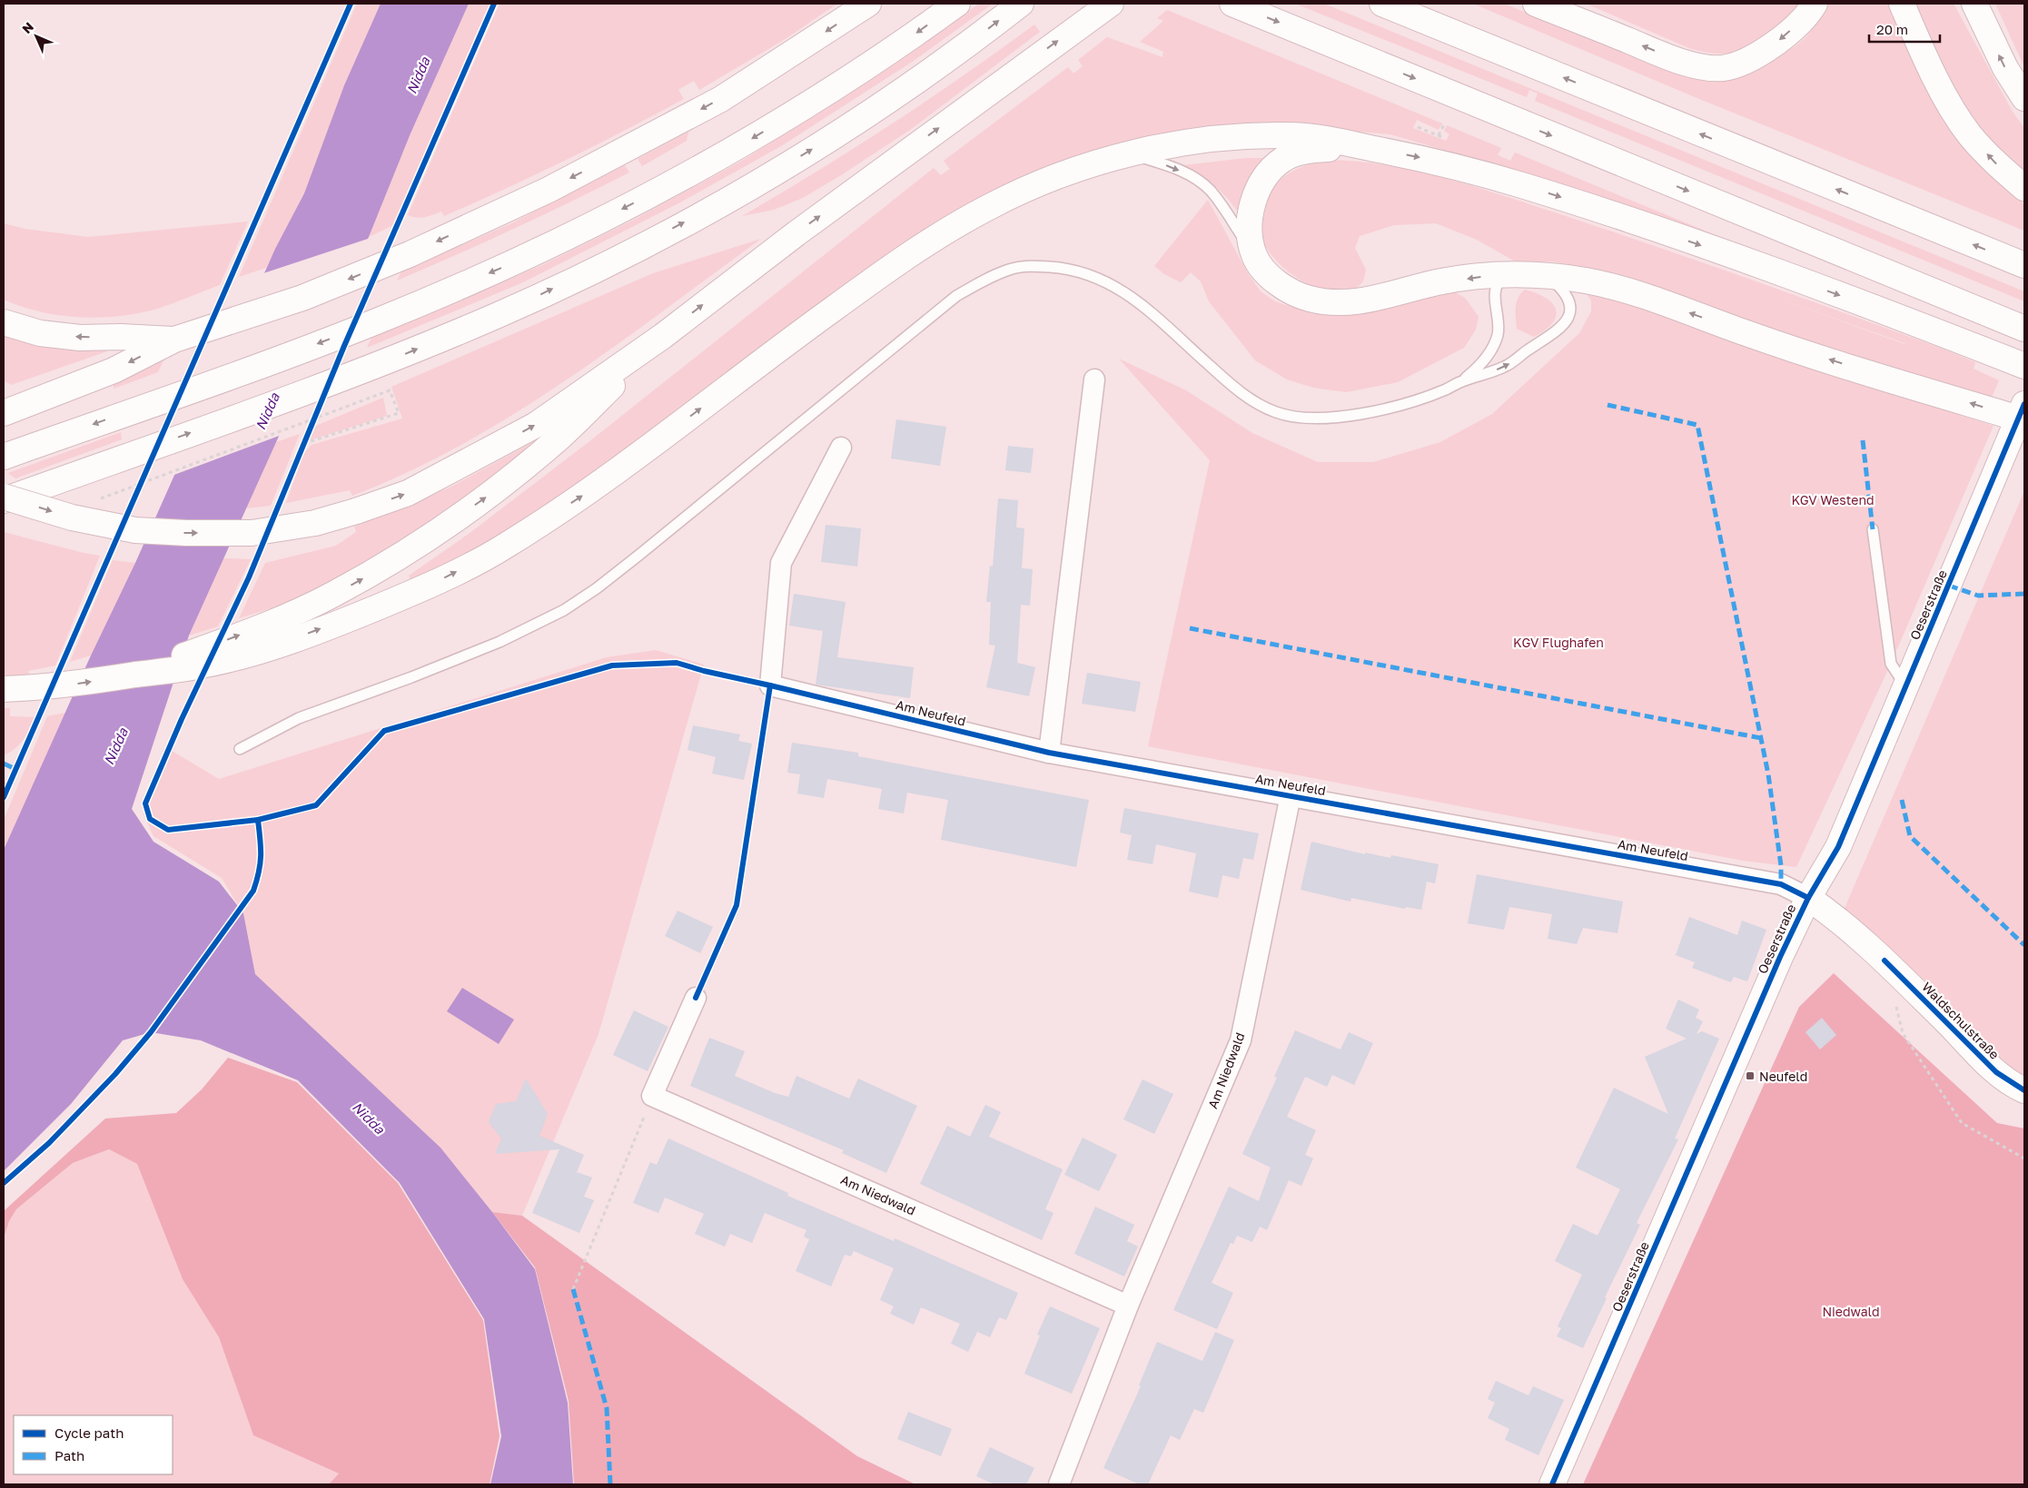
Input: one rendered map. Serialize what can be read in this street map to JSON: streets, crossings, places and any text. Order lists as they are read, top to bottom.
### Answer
{
  "streets": {
    "main road": ["Oeserstraße", "Waldschulstraße"],
    "street": ["Am Neufeld", "Am Niedwald"]
  },
  "crossings": [
    ["Oeserstraße", "Am Neufeld"],
    ["Oeserstraße", "Waldschulstraße"],
    ["Am Neufeld", "Waldschulstraße"],
    ["Am Neufeld", "Am Niedwald"]
  ],
  "water": ["Nidda"],
  "parks": ["KGV Westend", "KGV Flughafen", "Niedwald"],
  "places": {
    "transit": ["Neufeld"]
  },
  "legend": ["Cycle path", "Path"],
  "scale_bar": "20 m",
  "north": "top left"
}
